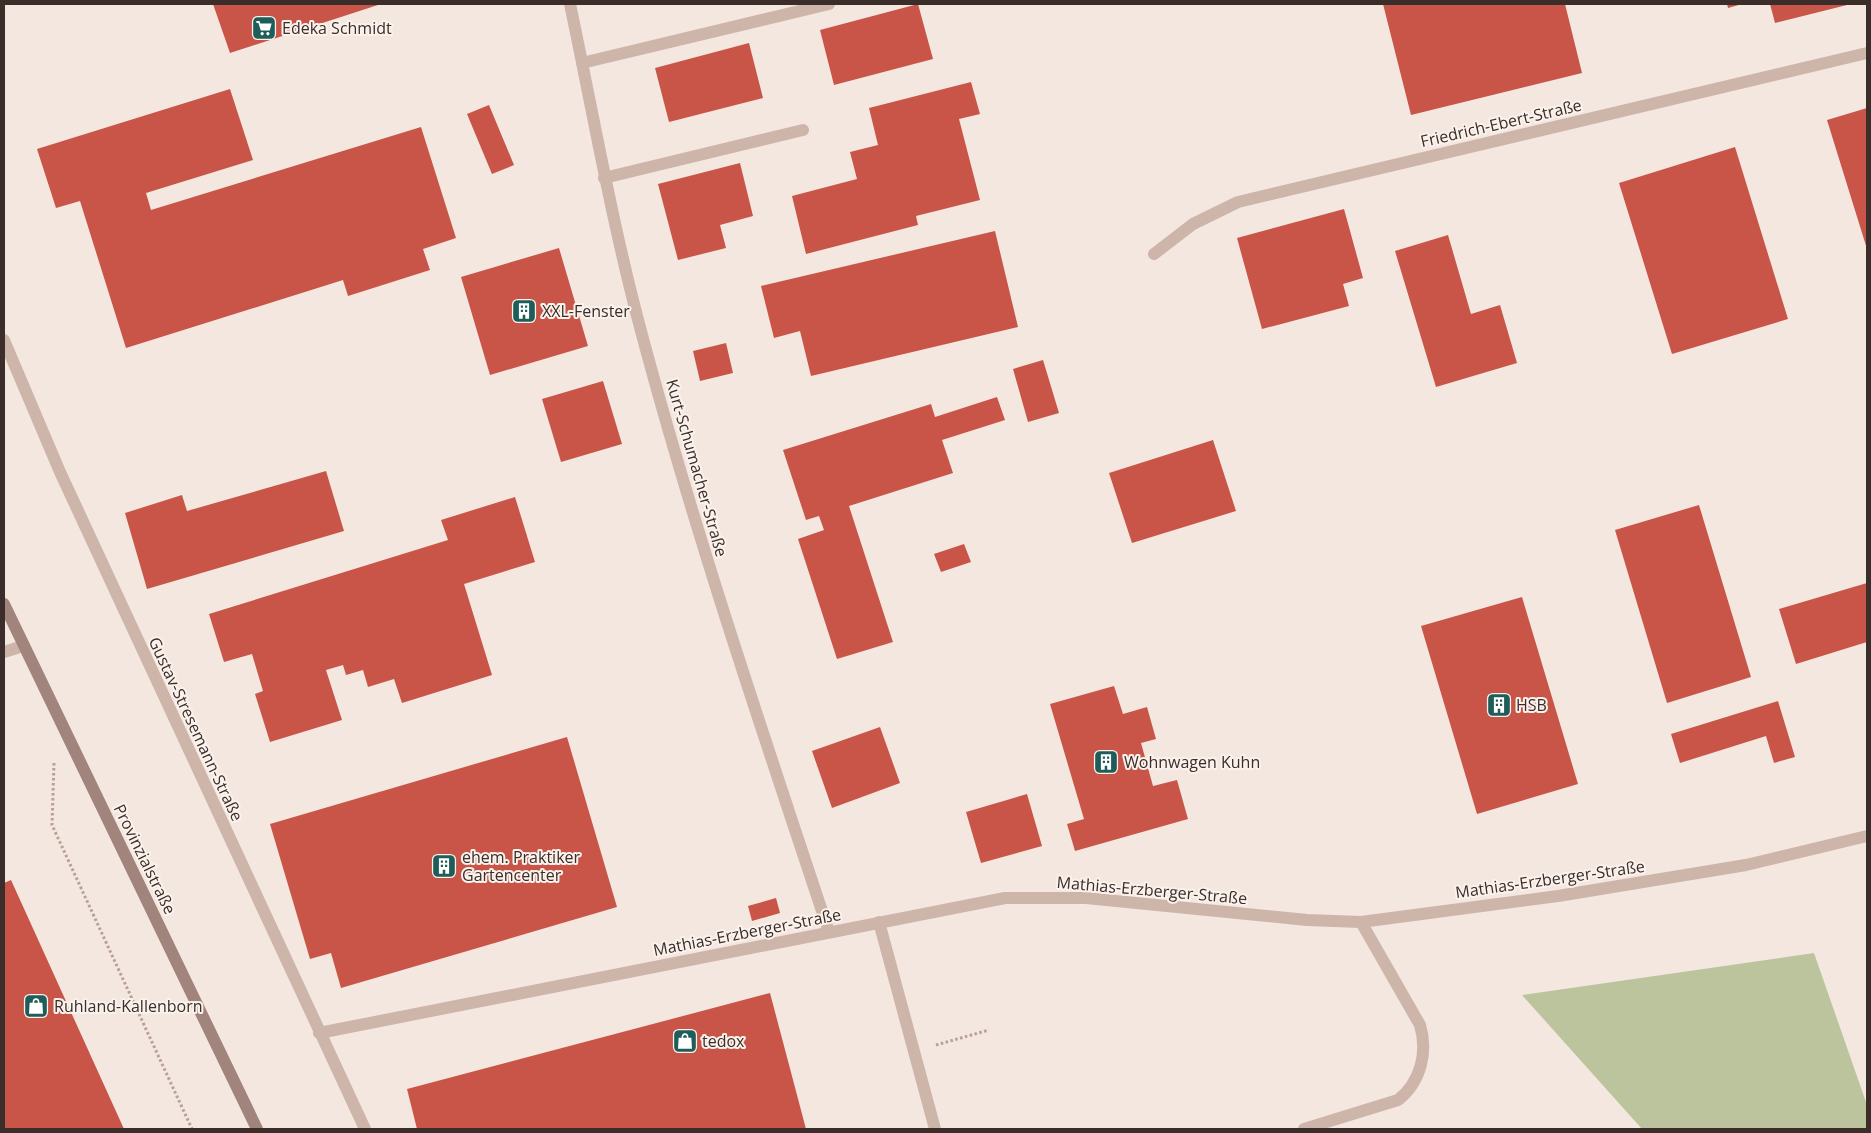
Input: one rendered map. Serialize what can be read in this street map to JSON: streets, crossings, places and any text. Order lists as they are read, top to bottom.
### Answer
{
  "streets": {
    "main road": ["Provinzialstraße"],
    "street": [
      "Friedrich-Ebert-Straße",
      "Kurt-Schumacher-Straße",
      "Gustav-Stresemann-Straße",
      "Mathias-Erzberger-Straße"
    ]
  },
  "crossings": [
    ["Kurt-Schumacher-Straße", "Mathias-Erzberger-Straße"],
    ["Gustav-Stresemann-Straße", "Mathias-Erzberger-Straße"]
  ],
  "places": {
    "supermarket": ["Edeka Schmidt"],
    "building": [
      "XXL-Fenster",
      "HSB",
      "Wohnwagen Kuhn",
      "ehem. Praktiker Gartencenter"
    ],
    "shop": ["Ruhland-Kallenborn", "tedox"]
  }
}
